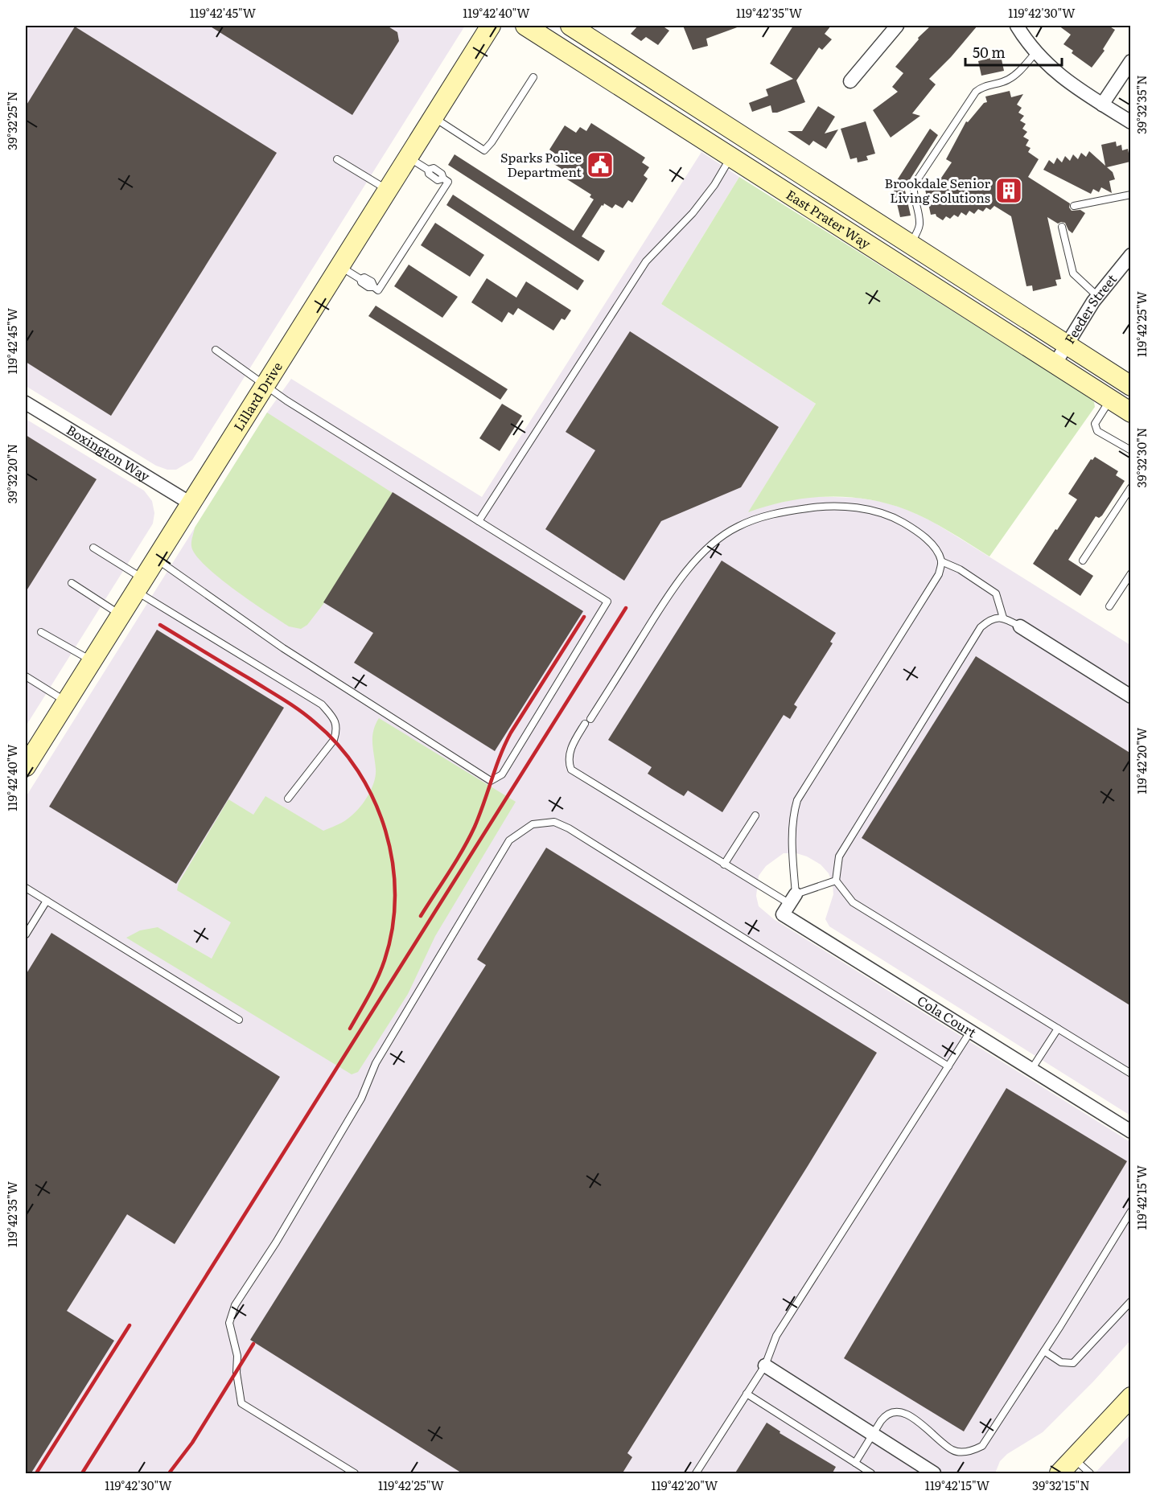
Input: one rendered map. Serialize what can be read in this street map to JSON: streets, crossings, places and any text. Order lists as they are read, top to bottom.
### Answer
{
  "streets": {
    "main road": ["East Prater Way", "Lillard Drive"],
    "street": ["Feeder Street", "Boxington Way", "Cola Court"]
  },
  "crossings": [
    ["East Prater Way", "Feeder Street"],
    ["Lillard Drive", "Boxington Way"]
  ],
  "places": {
    "public building": ["Sparks Police Department"],
    "building": ["Brookdale Senior Living Solutions"]
  },
  "scale_bar": "50 m",
  "coordinates": [
    "119°42'45\"W",
    "119°42'40\"W",
    "119°42'35\"W",
    "119°42'30\"W",
    "39°32'35\"N",
    "39°32'25\"N",
    "119°42'25\"W",
    "39°32'30\"N",
    "39°32'20\"N",
    "119°42'20\"W",
    "119°42'15\"W",
    "39°32'15\"N"
  ]
}
